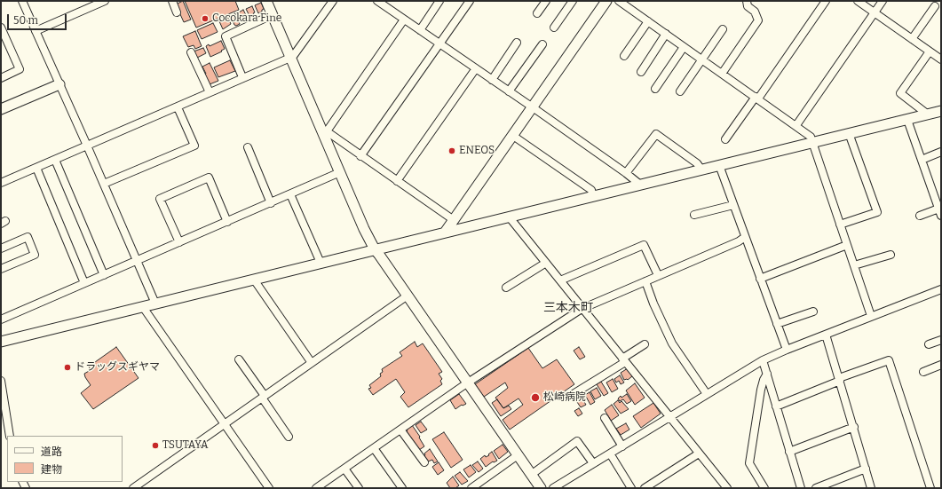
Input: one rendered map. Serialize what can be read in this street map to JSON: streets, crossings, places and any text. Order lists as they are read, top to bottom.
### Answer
{
  "districts": ["三本木町"],
  "places": [
    "Cocokara Fine",
    "ENEOS",
    "ドラッグスギヤマ",
    "松崎病院",
    "TSUTAYA"
  ],
  "legend": ["道路", "建物"],
  "scale_bar": "50 m"
}
